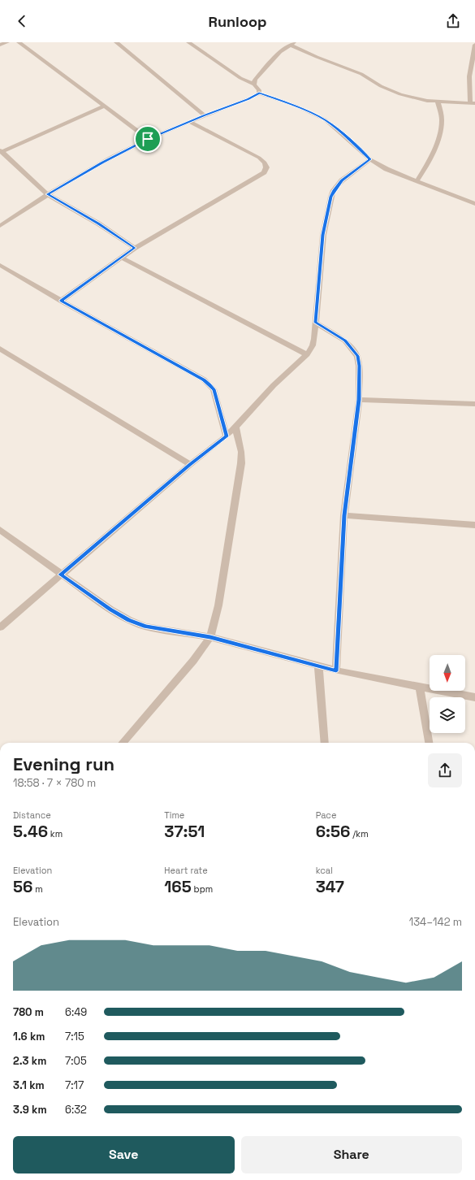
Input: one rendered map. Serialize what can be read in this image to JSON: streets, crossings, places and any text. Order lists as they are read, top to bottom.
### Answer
{
  "north": "bottom",
  "page": {
    "header": "Runloop",
    "heading": ["Evening run", "18:58 · 7 × 780 m"],
    "stats": [
      ["Distance", "5.46 km"],
      ["Time", "37:51"],
      ["Pace", "6:56 /km"],
      ["Elevation", "56 m"],
      ["Heart rate", "165 bpm"],
      ["kcal", "347"]
    ],
    "chart": ["Elevation", "134–142 m"],
    "list": [
      {
        "name": "780 m",
        "note": "6:49"
      },
      {
        "name": "1.6 km",
        "note": "7:15"
      },
      {
        "name": "2.3 km",
        "note": "7:05"
      },
      {
        "name": "3.1 km",
        "note": "7:17"
      },
      {
        "name": "3.9 km",
        "note": "6:32"
      }
    ],
    "buttons": ["Save", "Share"]
  }
}
